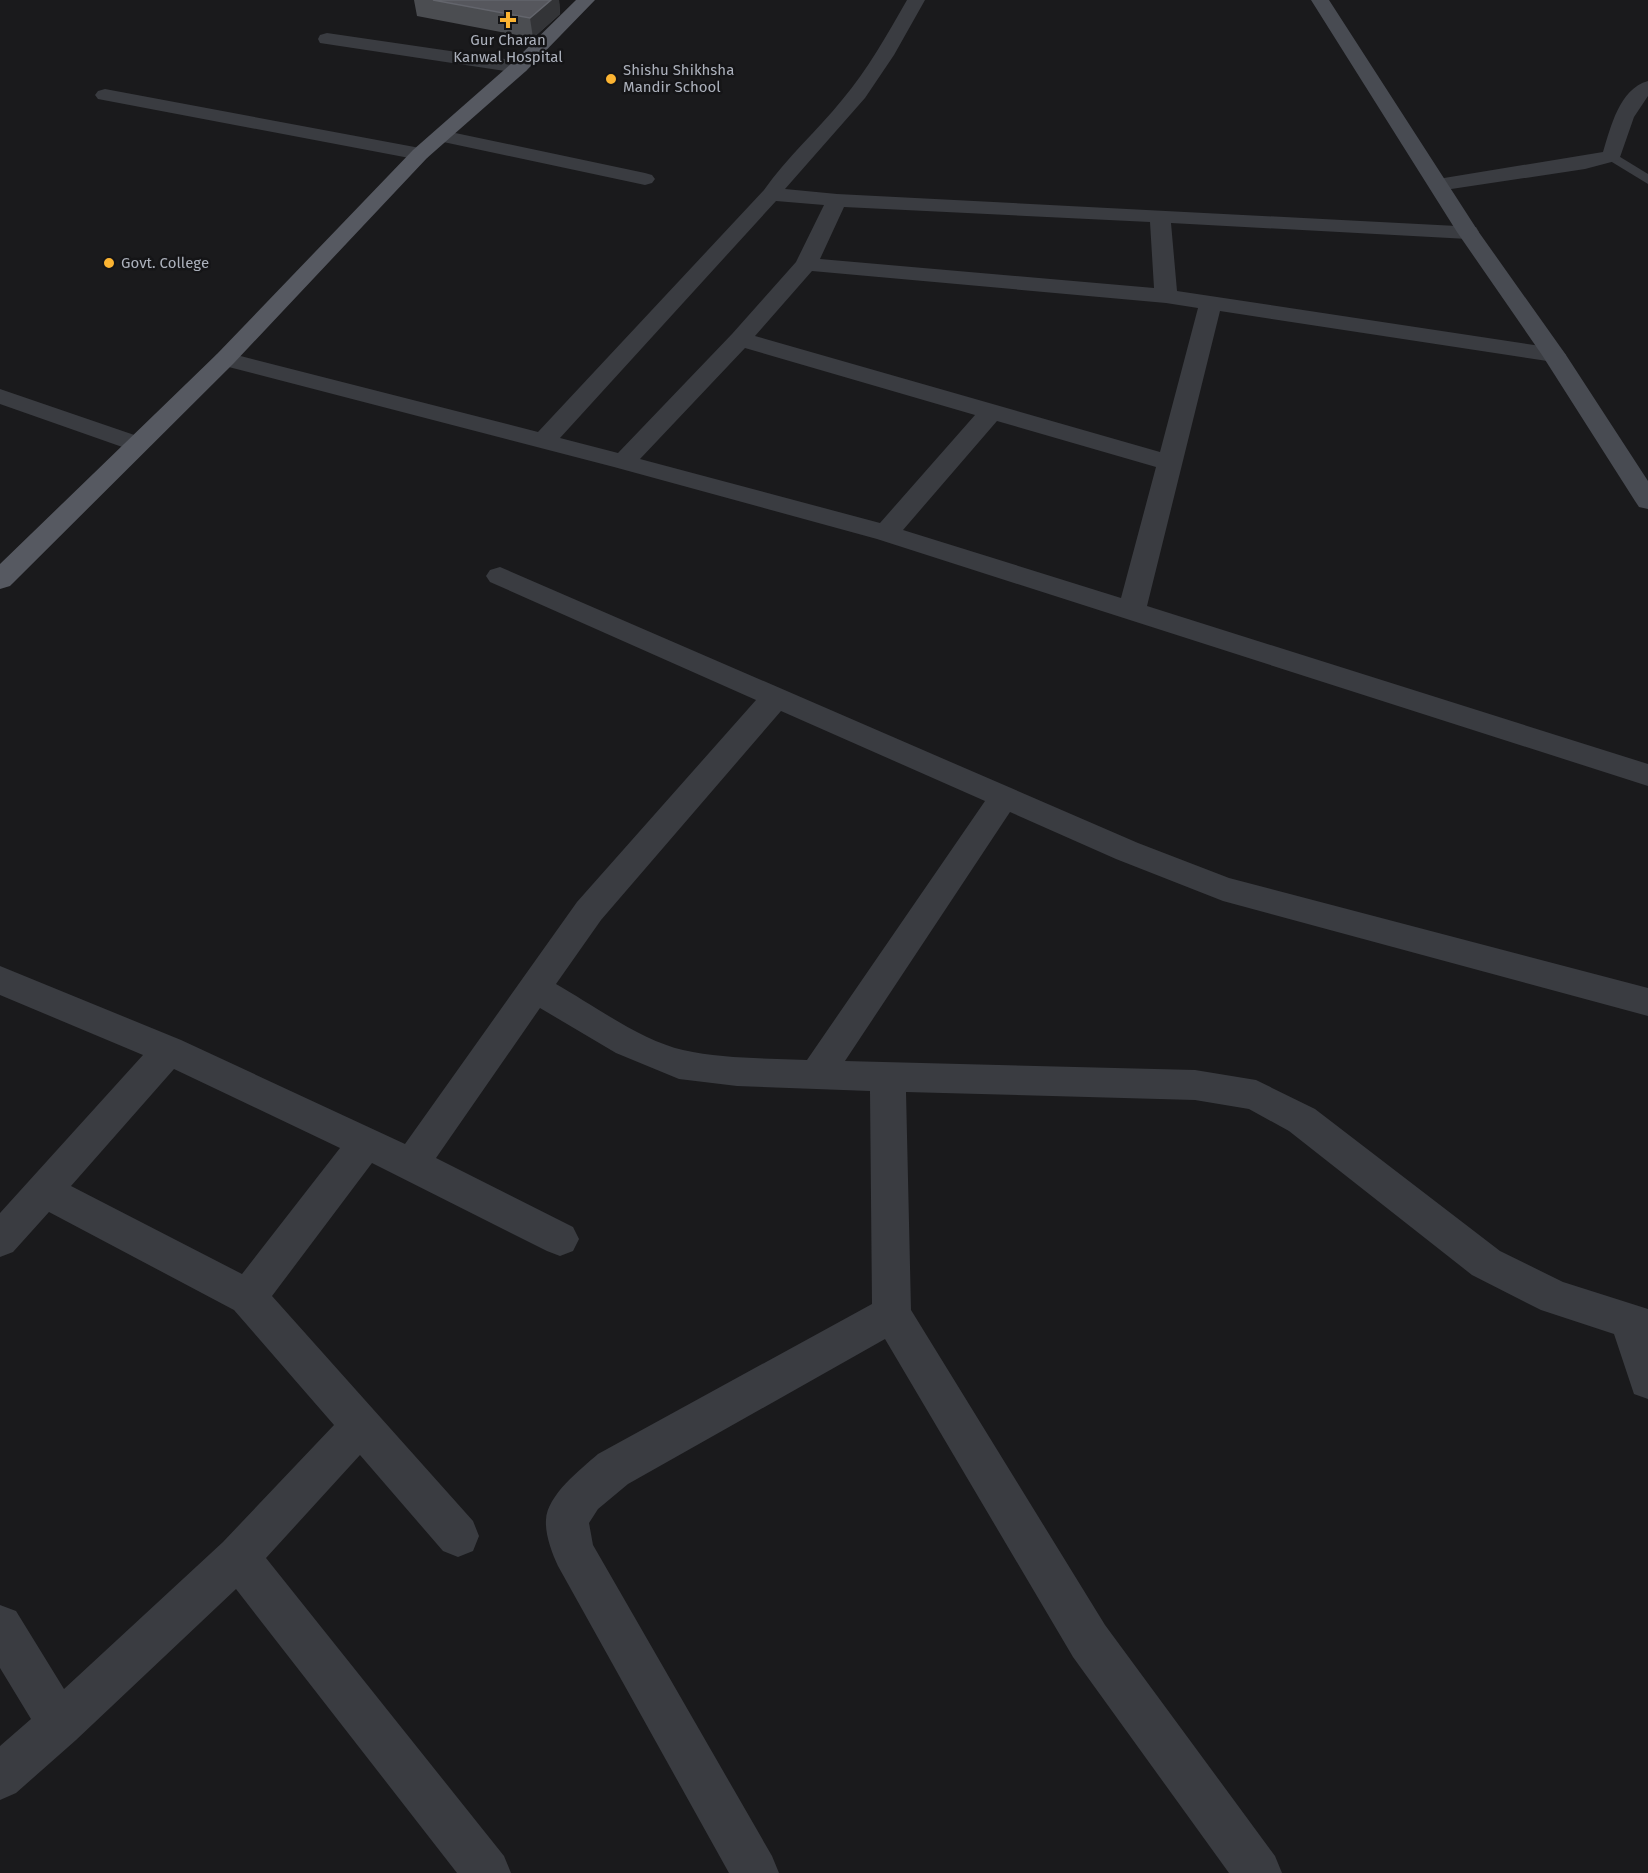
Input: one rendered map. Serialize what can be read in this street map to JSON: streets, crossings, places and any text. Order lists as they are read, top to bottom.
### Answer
{
  "places": {
    "health": ["Gur Charan Kanwal Hospital"],
    "other": ["Shishu Shikhsha Mandir School", "Govt. College"]
  }
}
